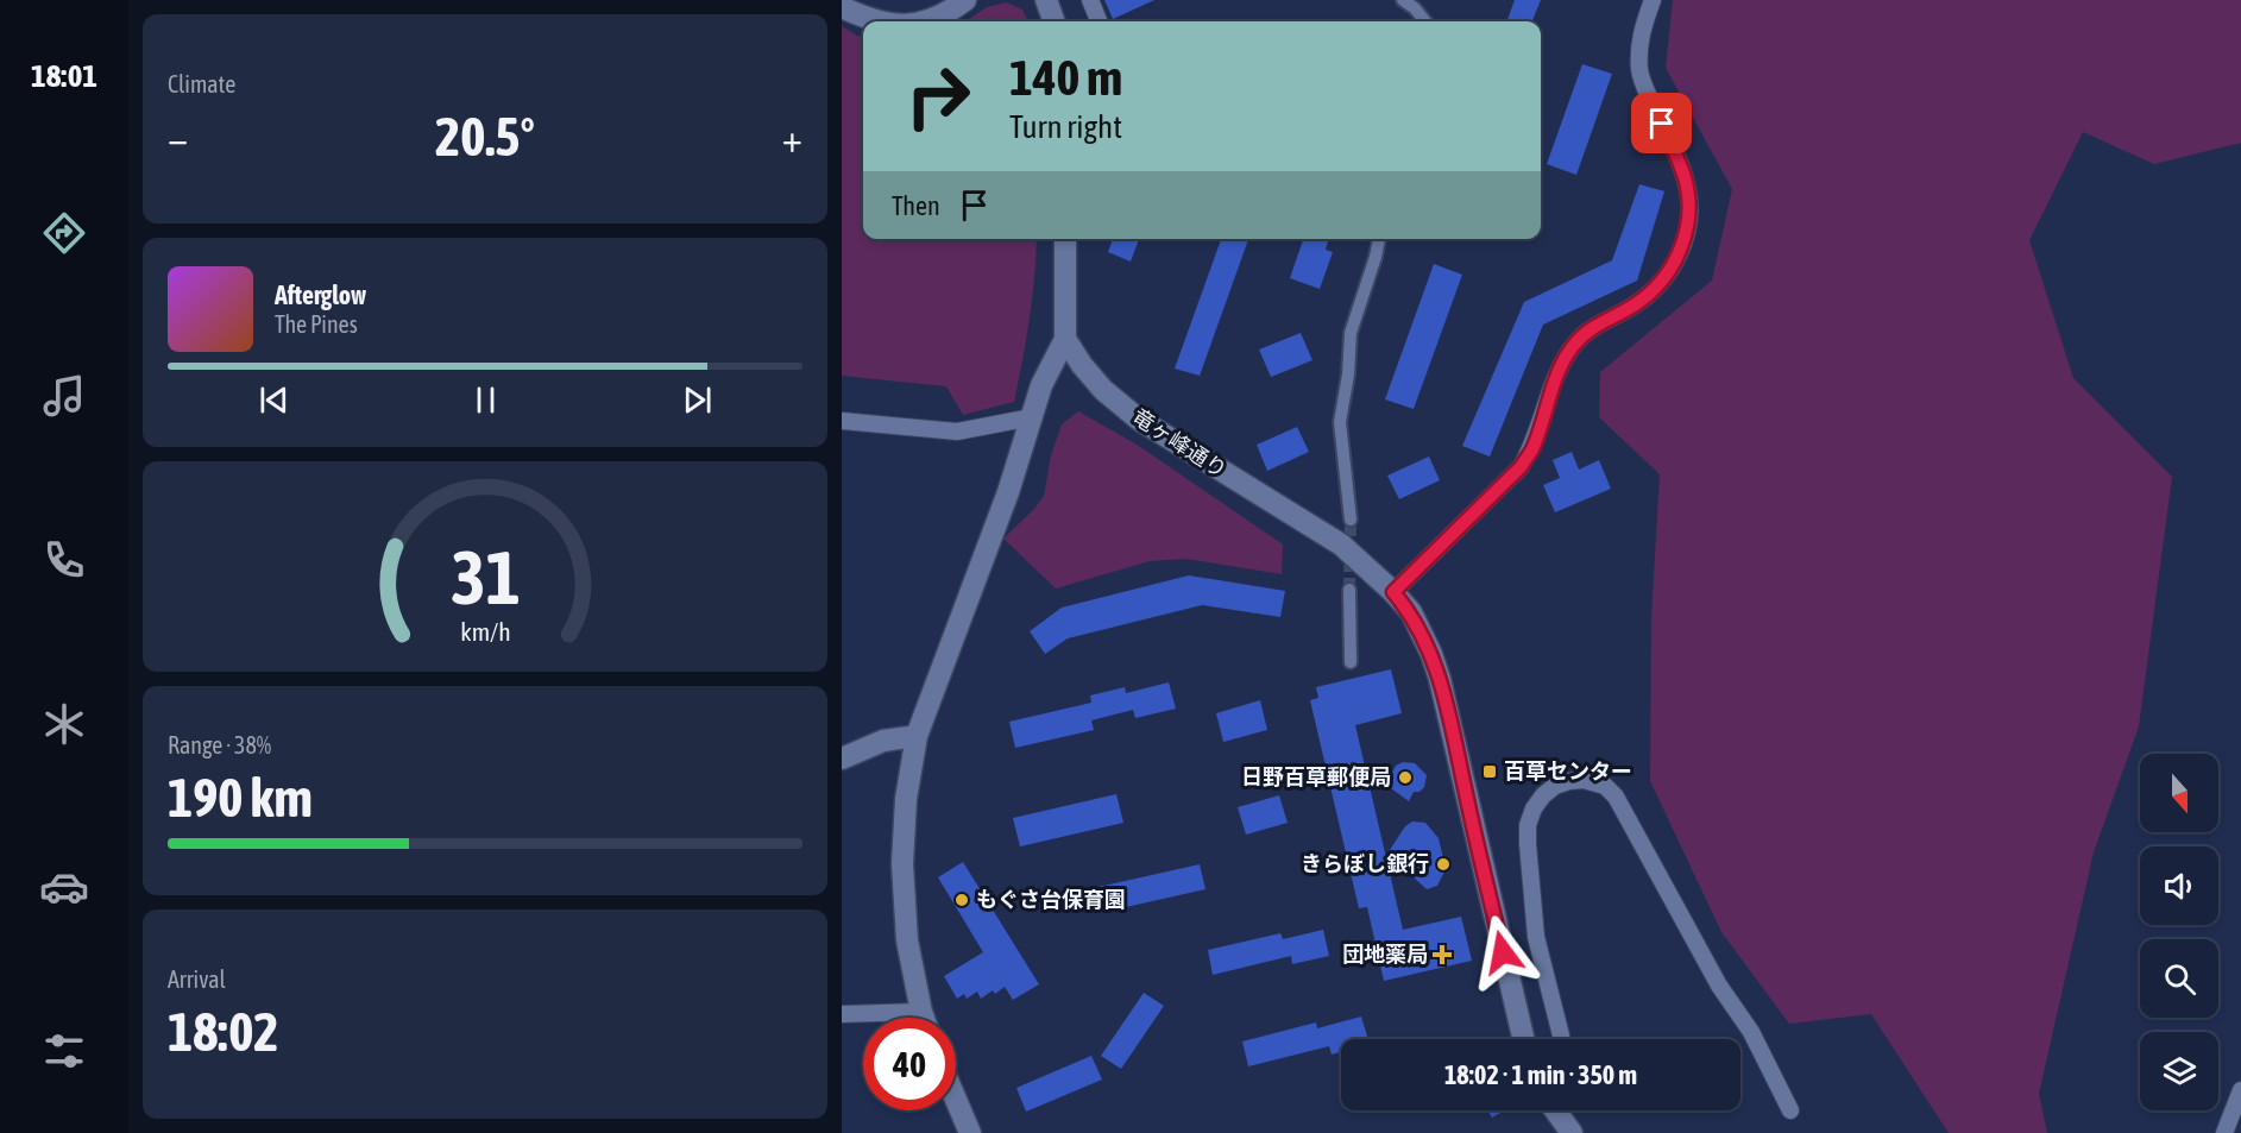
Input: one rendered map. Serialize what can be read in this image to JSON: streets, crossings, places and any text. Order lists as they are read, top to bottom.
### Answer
{
  "streets": {
    "street": ["竜ヶ峰通り"]
  },
  "places": {
    "transit": ["百草センター"],
    "other": ["日野百草郵便局", "きらぼし銀行", "もぐさ台保育園"],
    "health": ["団地薬局"]
  },
  "north": "bottom",
  "page": {
    "tabs": "18:01",
    "tile": [
      "Climate",
      ["Range · 38%", "190 km"],
      ["Arrival", "18:02"]
    ],
    "turn": ["140 m", "Turn right"],
    "heat": ["−", "20.5°", "+"],
    "then": "Then",
    "song": ["Afterglow", "The Pines"],
    "limit": "40",
    "trip": "18:02 · 1 min · 350 m",
    "gauge": ["31", "km/h"]
  }
}
